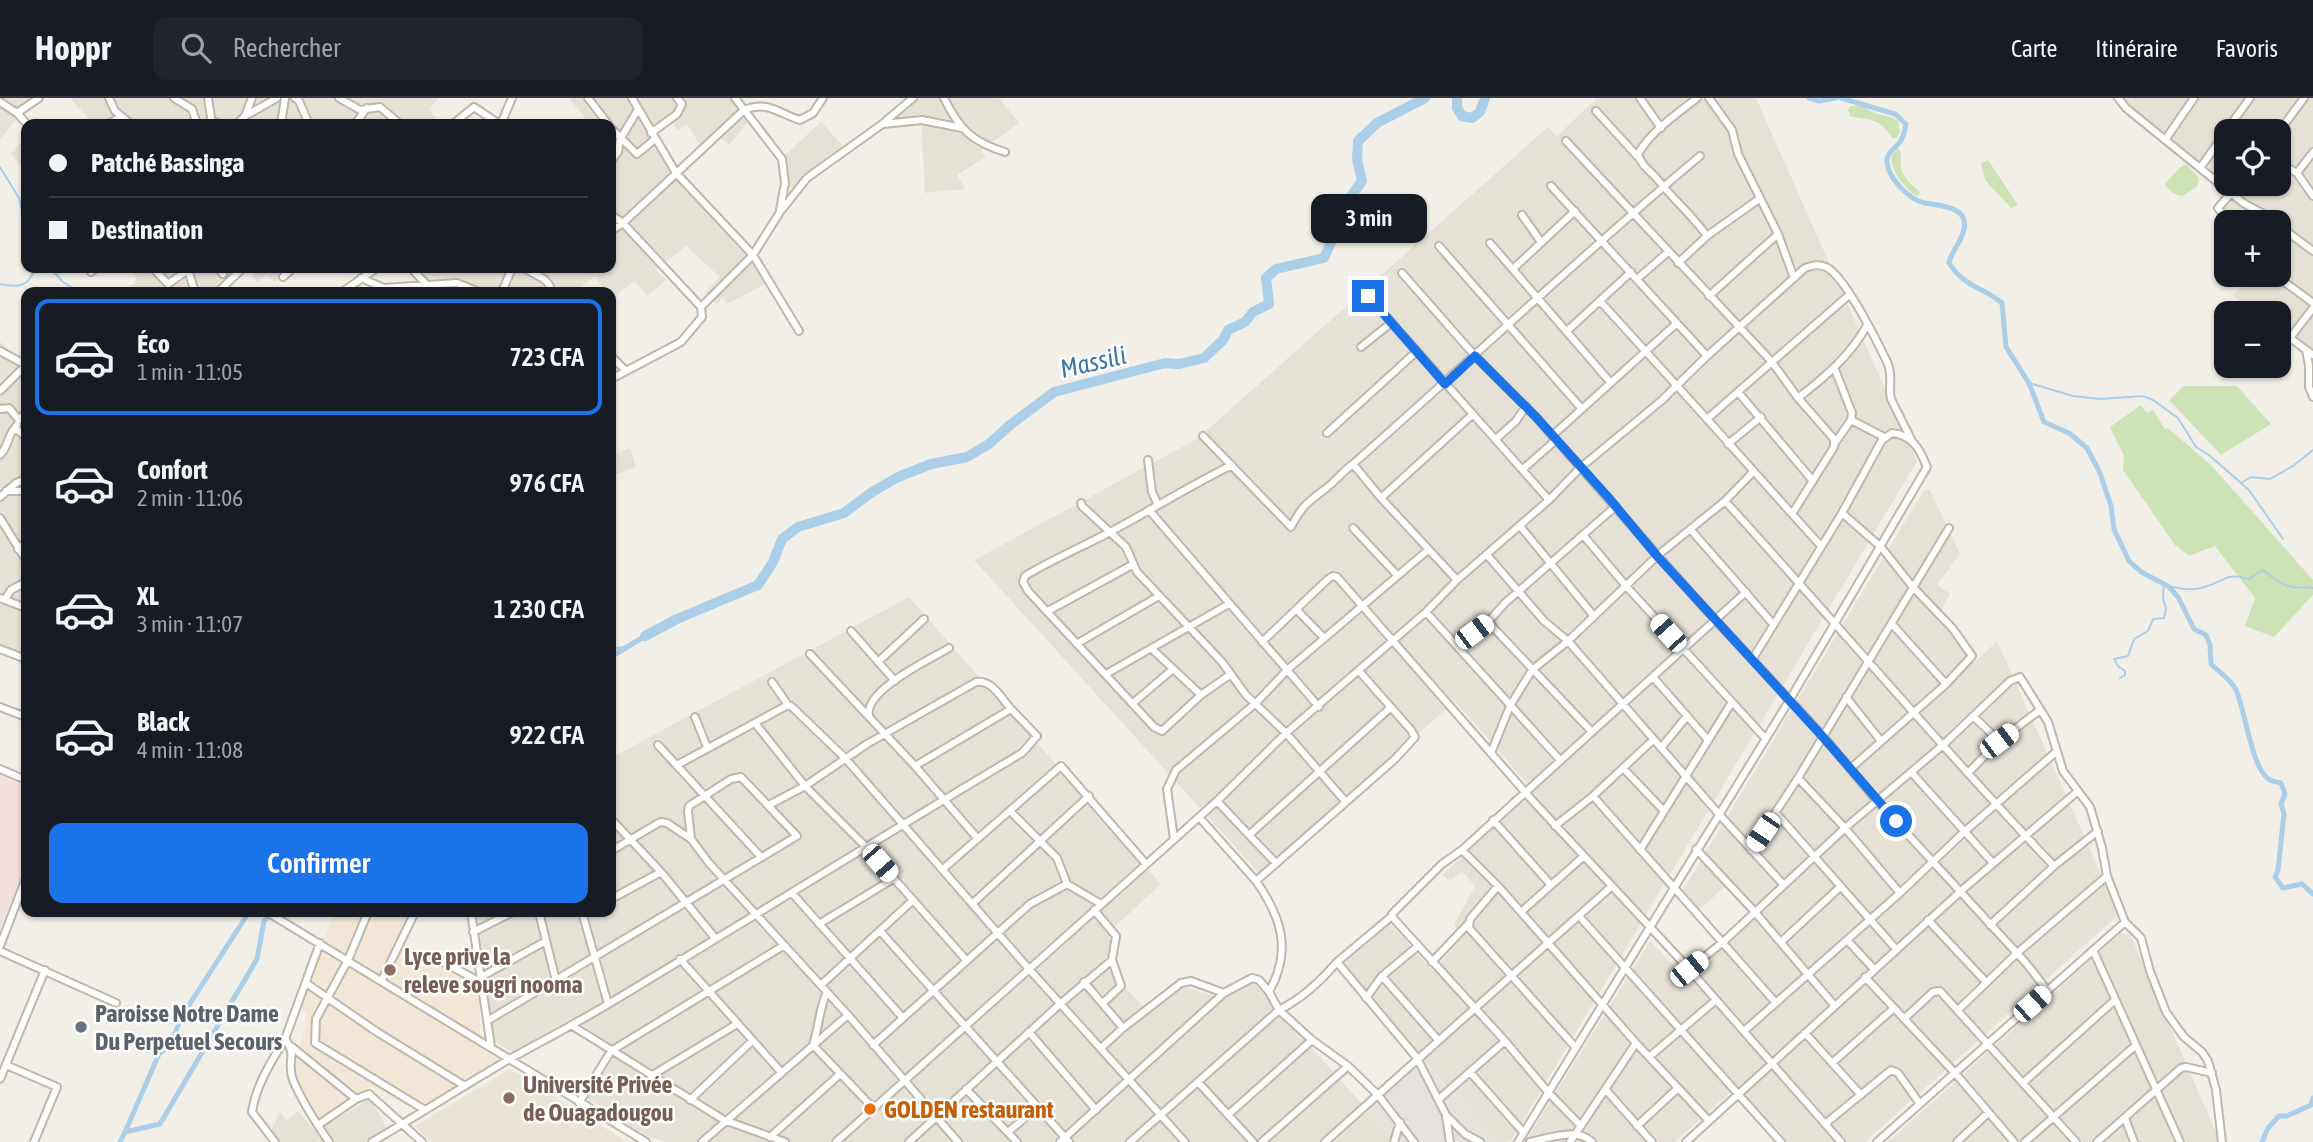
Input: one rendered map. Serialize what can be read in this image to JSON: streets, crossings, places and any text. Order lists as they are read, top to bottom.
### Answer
{
  "water": ["Massili"],
  "places": [
    "Lyce prive la releve sougri nooma",
    "Paroisse Notre Dame Du Perpetuel Secours",
    "Université Privée de Ouagadougou",
    "GOLDEN restaurant"
  ],
  "page": {
    "header": "Hoppr",
    "search": "Rechercher",
    "nav": ["Carte", "Itinéraire", "Favoris"],
    "map_buttons": ["+", "−"],
    "banner": ["Patché Bassinga", "Destination"],
    "bubble": "3 min",
    "list": [
      {
        "name": "Éco",
        "note": "1 min · 11:05",
        "value": "723 CFA"
      },
      {
        "name": "Confort",
        "note": "2 min · 11:06",
        "value": "976 CFA"
      },
      {
        "name": "XL",
        "note": "3 min · 11:07",
        "value": "1 230 CFA"
      },
      {
        "name": "Black",
        "note": "4 min · 11:08",
        "value": "922 CFA"
      }
    ],
    "buttons": "Confirmer"
  }
}
